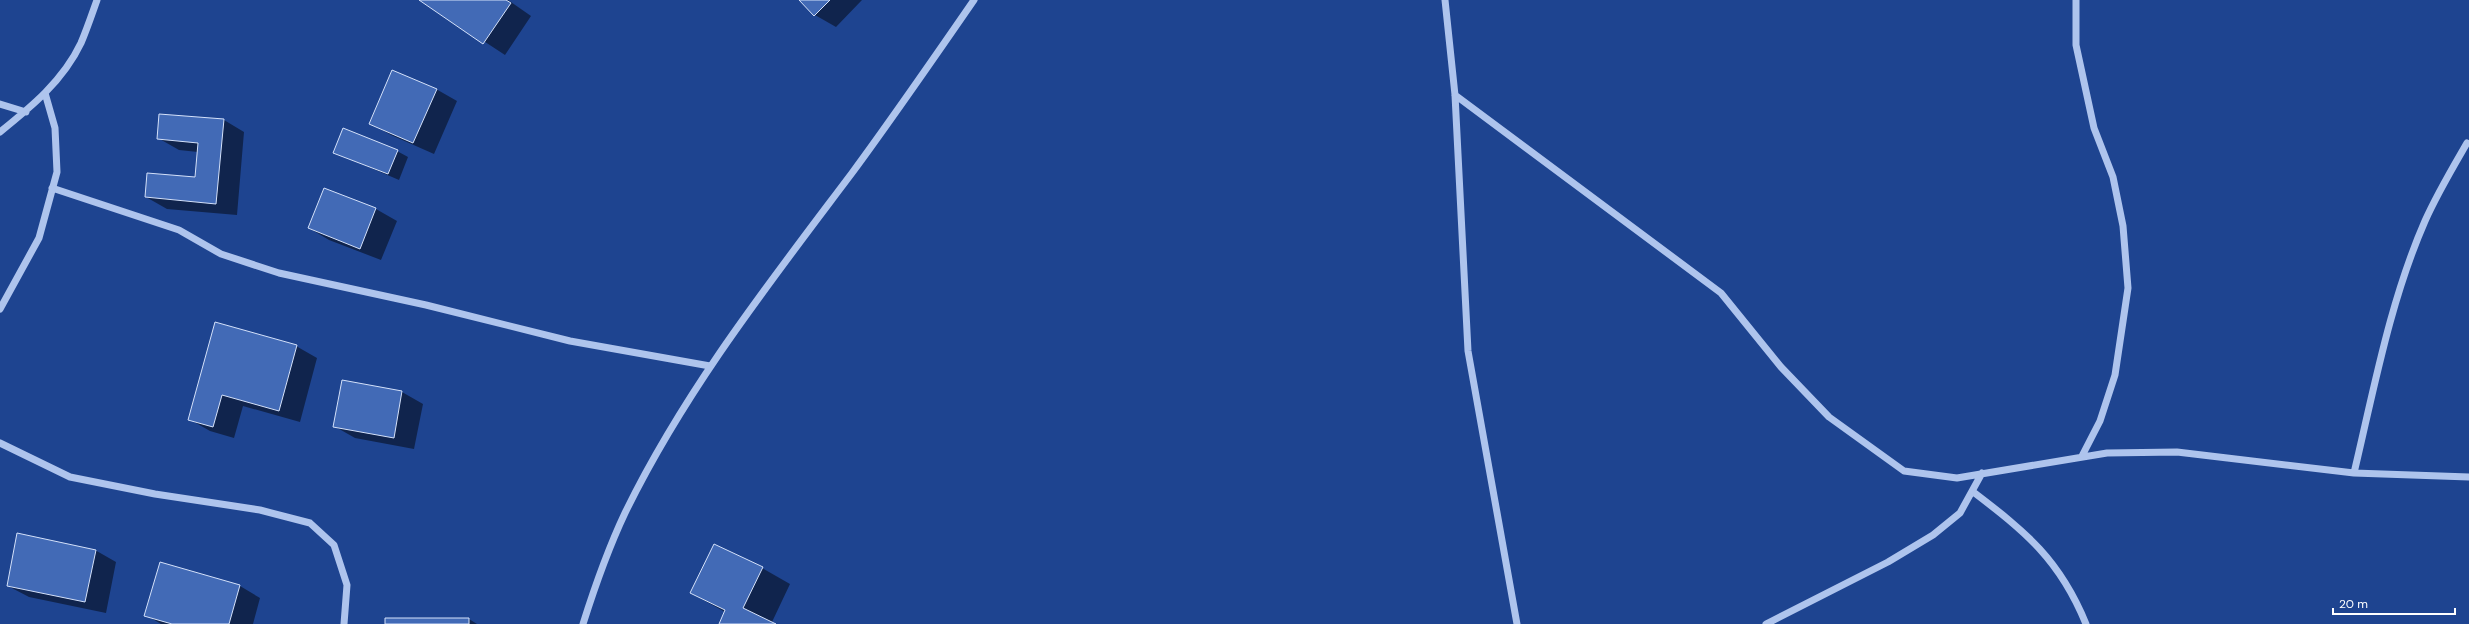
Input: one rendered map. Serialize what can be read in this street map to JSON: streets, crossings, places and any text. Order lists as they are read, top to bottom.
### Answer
{
  "scale_bar": "20 m"
}
